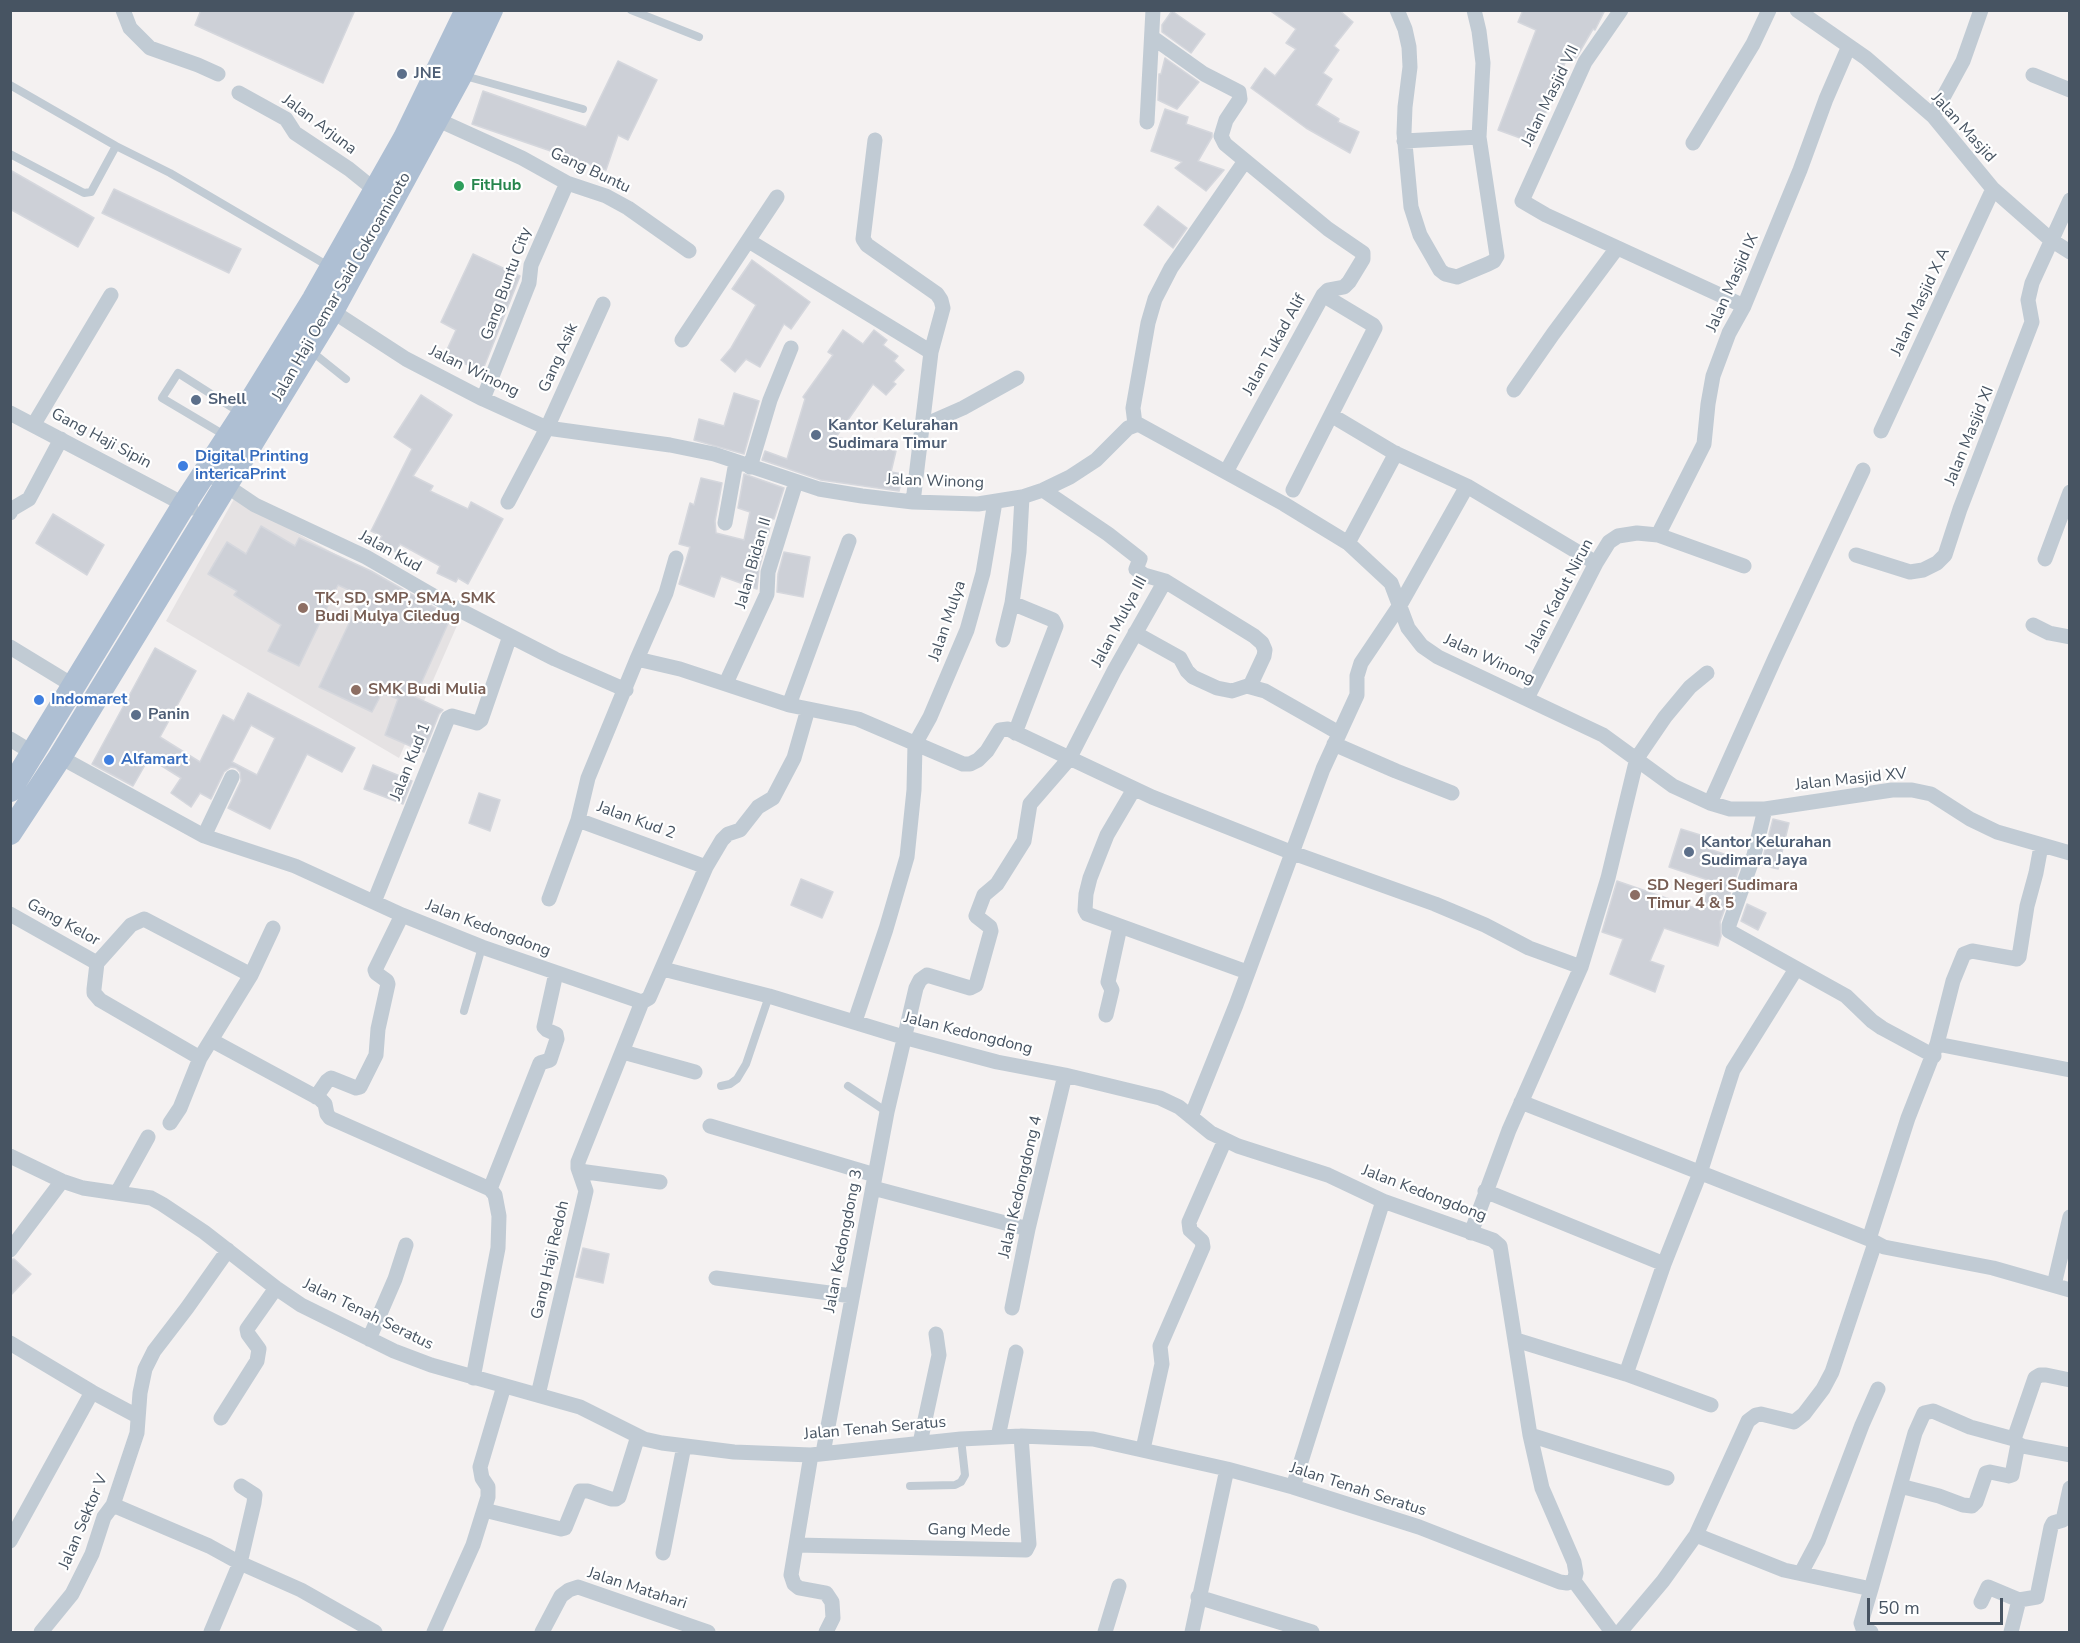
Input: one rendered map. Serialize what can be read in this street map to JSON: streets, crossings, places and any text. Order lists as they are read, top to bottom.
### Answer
{
  "streets": {
    "main road": ["Jalan Haji Oemar Said Cokroaminoto"],
    "street": [
      "Jalan Masjid VII",
      "Jalan Arjuna",
      "Jalan Masjid",
      "Gang Buntu",
      "Jalan Masjid IX",
      "Gang Buntu City",
      "Jalan Masjid X A",
      "Jalan Tukad Alif",
      "Gang Asik",
      "Jalan Winong",
      "Jalan Masjid XI",
      "Gang Haji Sipin",
      "Jalan Kud",
      "Jalan Bidan II",
      "Jalan Kadut Nirun",
      "Jalan Mulya",
      "Jalan Mulya III",
      "Jalan Kud 1",
      "Jalan Masjid XV",
      "Jalan Kud 2",
      "Gang Kelor",
      "Jalan Kedongdong",
      "Jalan Kedongdong 4",
      "Jalan Kedongdong 3",
      "Gang Haji Redoh",
      "Jalan Tenah Seratus",
      "Jalan Sektor V",
      "Gang Mede",
      "Jalan Matahari"
    ]
  },
  "crossings": [
    ["Jalan Arjuna", "Jalan Haji Oemar Said Cokroaminoto"],
    ["Jalan Masjid", "Jalan Masjid IX"],
    ["Jalan Masjid", "Jalan Masjid X A"],
    ["Jalan Masjid", "Jalan Masjid XI"],
    ["Gang Buntu", "Gang Buntu City"],
    ["Gang Buntu", "Jalan Haji Oemar Said Cokroaminoto"],
    ["Jalan Masjid IX", "Jalan Kadut Nirun"],
    ["Gang Buntu City", "Jalan Winong"],
    ["Jalan Haji Oemar Said Cokroaminoto", "Jalan Winong"],
    ["Jalan Haji Oemar Said Cokroaminoto", "Gang Haji Sipin"],
    ["Jalan Haji Oemar Said Cokroaminoto", "Jalan Kud"],
    ["Jalan Haji Oemar Said Cokroaminoto", "Jalan Kedongdong"],
    ["Jalan Tukad Alif", "Jalan Winong"],
    ["Gang Asik", "Jalan Winong"],
    ["Jalan Winong", "Jalan Bidan II"],
    ["Jalan Winong", "Jalan Kadut Nirun"],
    ["Jalan Winong", "Jalan Mulya"],
    ["Jalan Winong", "Jalan Mulya III"],
    ["Jalan Winong", "Jalan Masjid XV"],
    ["Jalan Kud", "Jalan Kud 1"],
    ["Jalan Kud", "Jalan Kud 2"],
    ["Jalan Mulya III", "Jalan Kedongdong"],
    ["Jalan Mulya III", "Jalan Kedongdong 3"],
    ["Jalan Kud 1", "Jalan Kedongdong"],
    ["Jalan Kedongdong", "Jalan Kedongdong 4"],
    ["Jalan Kedongdong", "Jalan Kedongdong 3"],
    ["Jalan Kedongdong", "Gang Haji Redoh"],
    ["Jalan Kedongdong", "Jalan Tenah Seratus"],
    ["Jalan Kedongdong 3", "Jalan Tenah Seratus"],
    ["Jalan Kedongdong 3", "Gang Mede"],
    ["Gang Haji Redoh", "Jalan Tenah Seratus"],
    ["Jalan Tenah Seratus", "Jalan Sektor V"],
    ["Jalan Tenah Seratus", "Gang Mede"]
  ],
  "places": [
    "JNE",
    "FitHub",
    "Shell",
    "Kantor Kelurahan Sudimara Timur",
    "Digital Printing intericaPrint",
    "TK, SD, SMP, SMA, SMK Budi Mulya Ciledug",
    "SMK Budi Mulia",
    "Indomaret",
    "Panin",
    "Alfamart",
    "Kantor Kelurahan Sudimara Jaya",
    "SD Negeri Sudimara Timur 4 & 5"
  ],
  "scale_bar": "50 m"
}
